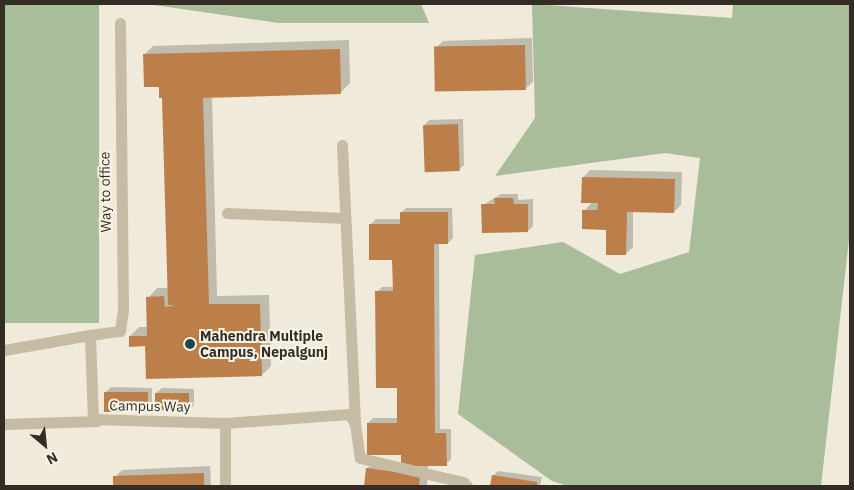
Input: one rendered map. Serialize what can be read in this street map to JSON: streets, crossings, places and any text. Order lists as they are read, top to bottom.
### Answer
{
  "streets": {
    "lane": ["Way to office", "Campus Way"]
  },
  "crossings": [
    ["Way to office", "Campus Way"]
  ],
  "places": ["Mahendra Multiple Campus, Nepalgunj"],
  "north": "bottom right"
}
